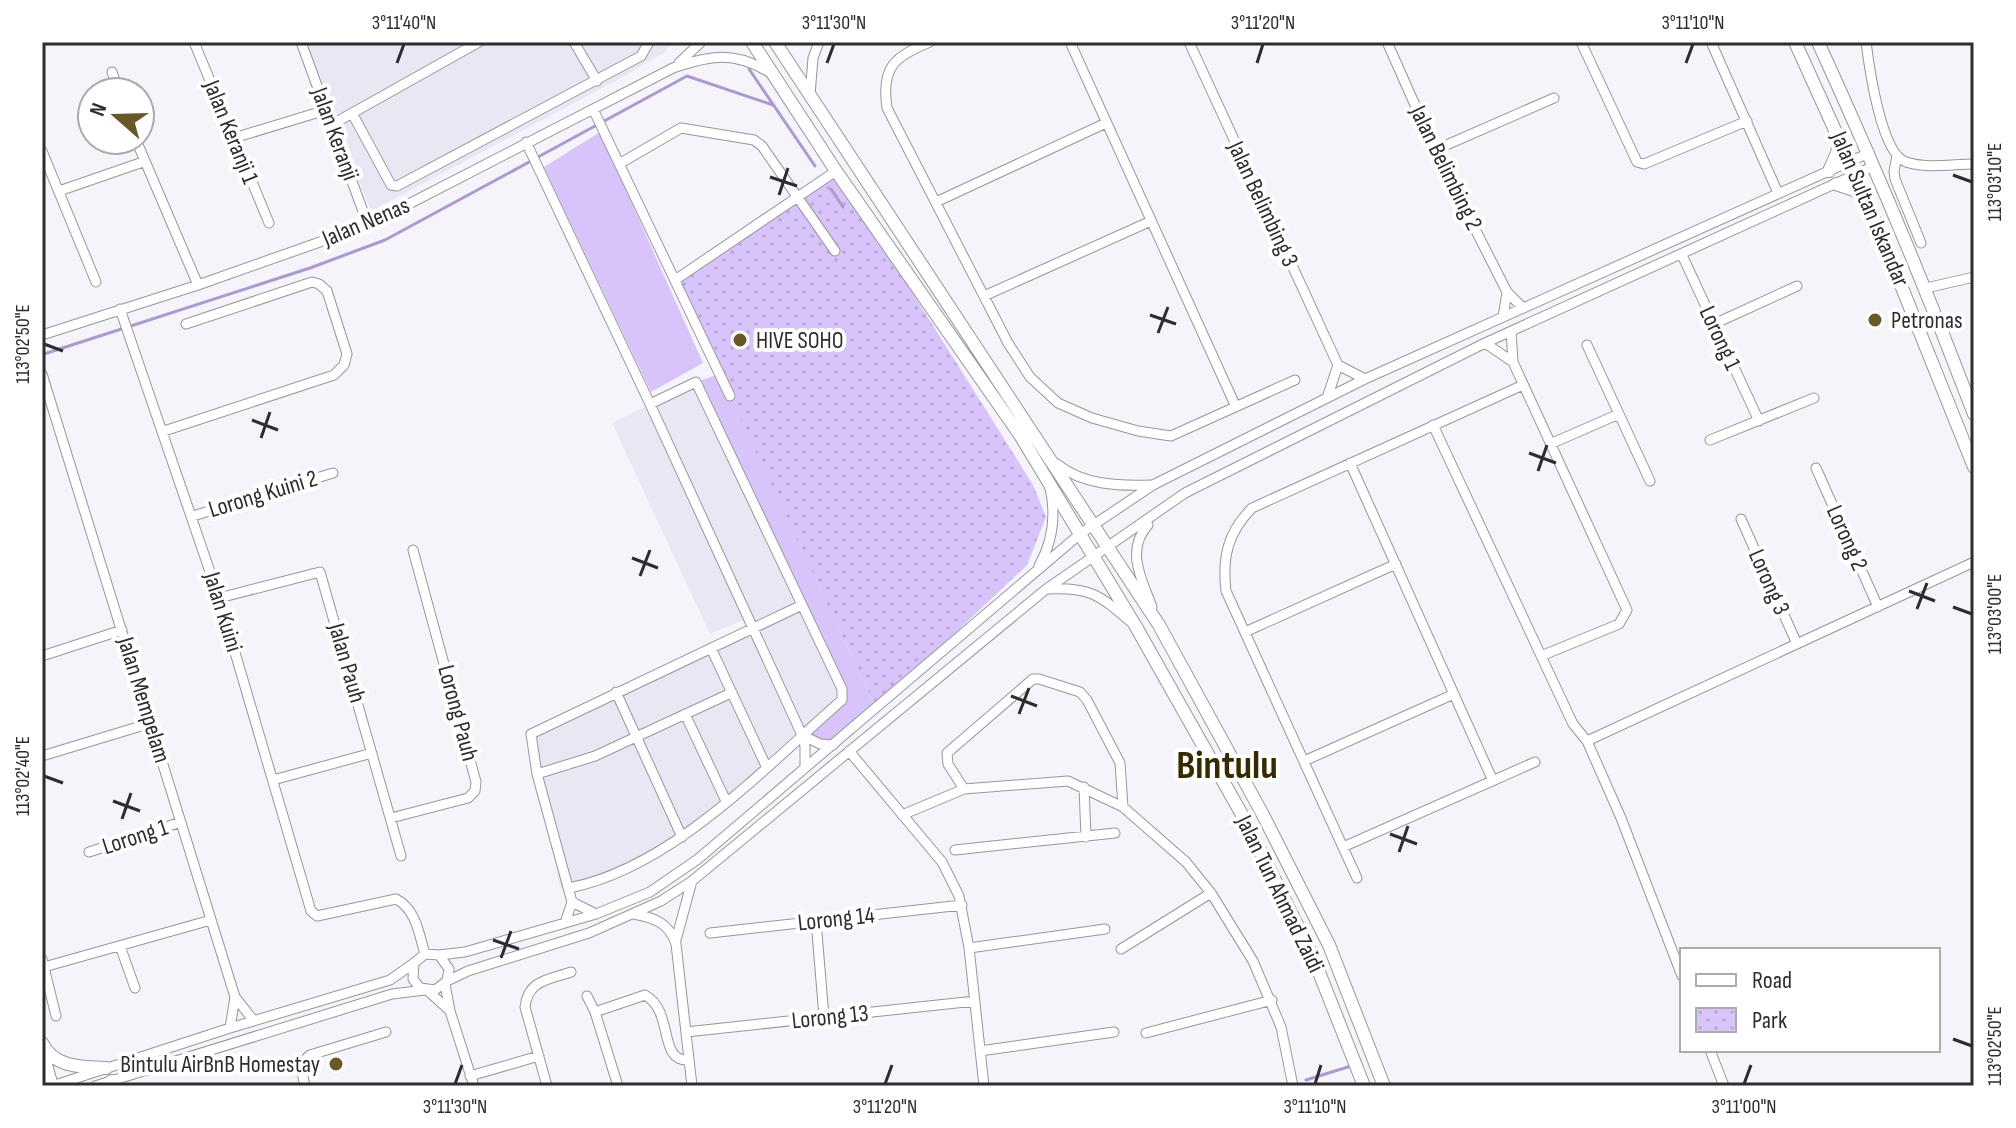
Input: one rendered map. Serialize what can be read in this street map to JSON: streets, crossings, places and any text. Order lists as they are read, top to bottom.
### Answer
{
  "streets": {
    "main road": ["Jalan Sultan Iskandar", "Jalan Tun Ahmad Zaidi"],
    "street": [
      "Jalan Keranji 1",
      "Jalan Keranji",
      "Jalan Belimbing 2",
      "Jalan Belimbing 3",
      "Jalan Nenas",
      "Lorong 1",
      "Lorong Kuini 2",
      "Lorong 2",
      "Lorong 3",
      "Jalan Kuini",
      "Jalan Pauh",
      "Jalan Mempelam",
      "Lorong Pauh",
      "Lorong 14",
      "Lorong 13"
    ]
  },
  "crossings": [
    ["Jalan Keranji", "Jalan Nenas"],
    ["Jalan Nenas", "Jalan Kuini"],
    ["Jalan Nenas", "Jalan Tun Ahmad Zaidi"],
    ["Lorong 1", "Jalan Mempelam"],
    ["Lorong Kuini 2", "Jalan Kuini"],
    ["Jalan Kuini", "Jalan Pauh"],
    ["Jalan Pauh", "Lorong Pauh"]
  ],
  "districts": ["Bintulu"],
  "places": ["Petronas", "HIVE SOHO", "Bintulu AirBnB Homestay"],
  "legend": ["Road", "Park"],
  "north": "left",
  "coordinates": [
    "3°11'40\"N",
    "3°11'30\"N",
    "3°11'20\"N",
    "3°11'10\"N",
    "113°03'10\"E",
    "113°02'50\"E",
    "113°03'00\"E",
    "113°02'40\"E",
    "3°11'00\"N"
  ]
}
